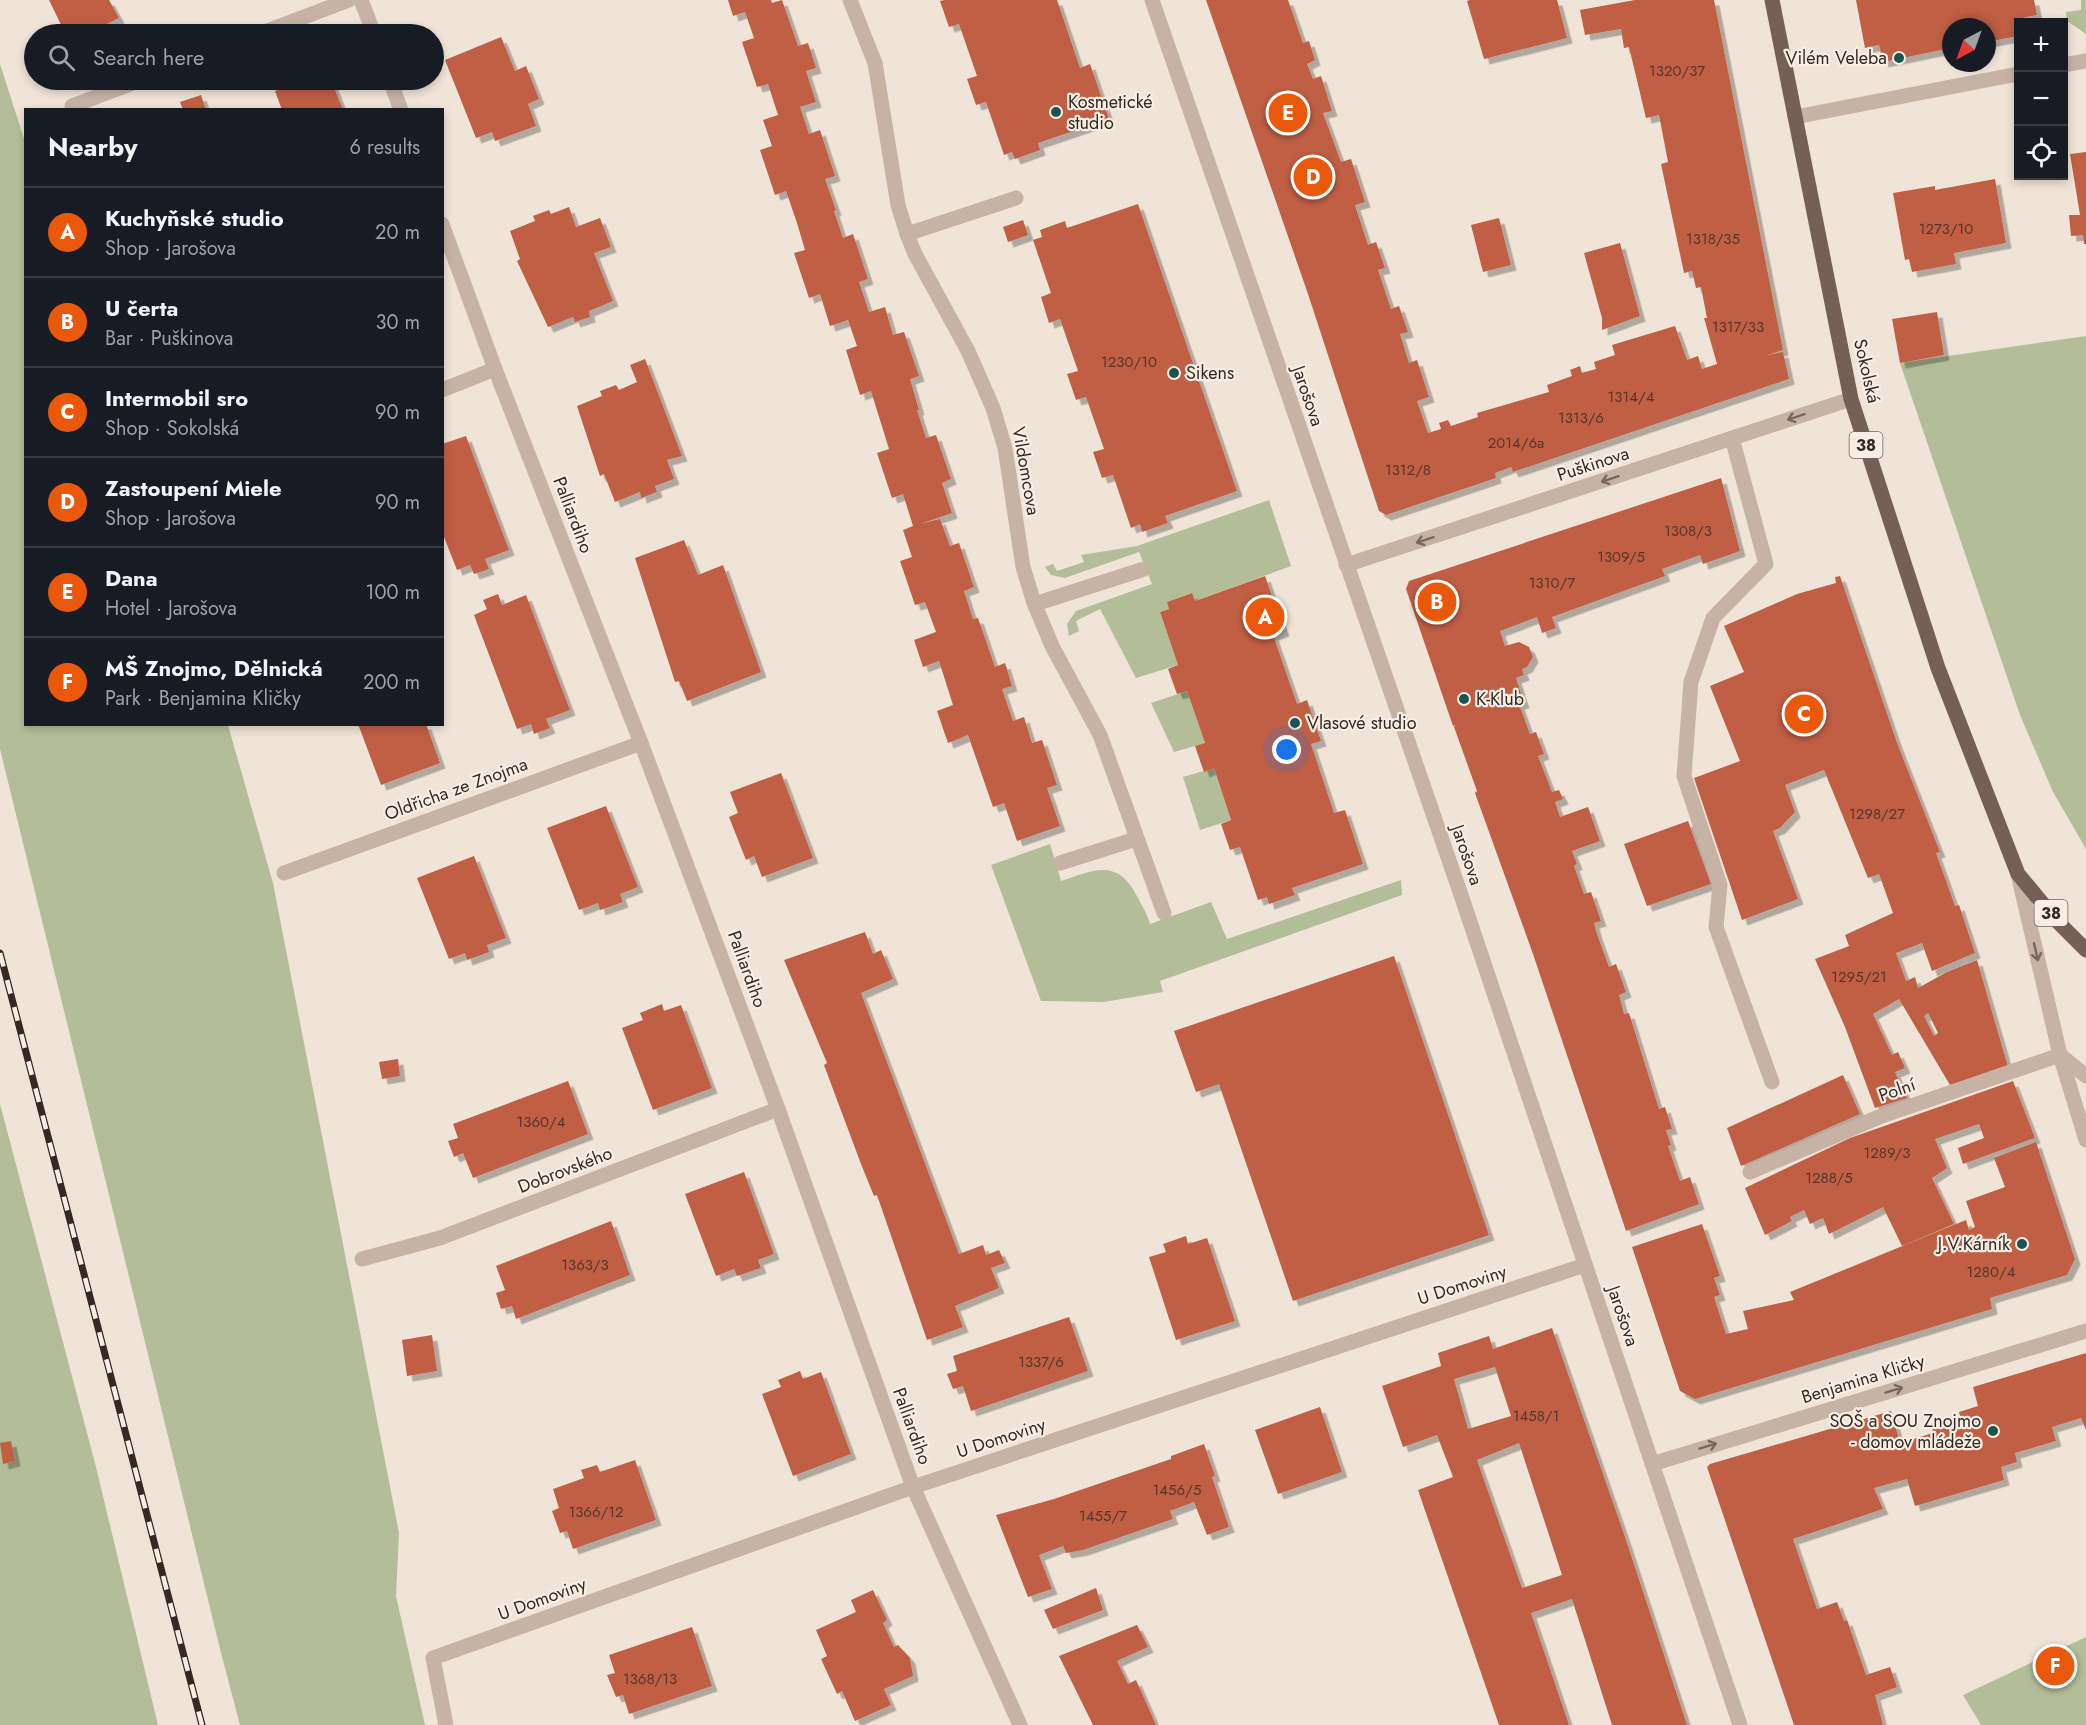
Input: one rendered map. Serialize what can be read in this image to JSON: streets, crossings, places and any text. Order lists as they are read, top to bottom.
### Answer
{
  "streets": {
    "main road": ["Sokolská", "38"],
    "street": [
      "Jarošova",
      "Puškinova",
      "Vildomcova",
      "Palliardiho",
      "Oldřicha ze Znojma",
      "Polní",
      "Dobrovského",
      "U Domoviny",
      "Benjamina Kličky"
    ]
  },
  "crossings": [
    ["Sokolská", "38"],
    ["Sokolská", "Puškinova"],
    ["Jarošova", "Puškinova"],
    ["Jarošova", "U Domoviny"],
    ["Jarošova", "Benjamina Kličky"],
    ["Palliardiho", "Oldřicha ze Znojma"],
    ["Palliardiho", "Dobrovského"],
    ["Palliardiho", "U Domoviny"]
  ],
  "one_way": ["Puškinova", "Benjamina Kličky"],
  "places": [
    "Vilém Veleba",
    "Kosmetické studio",
    "Sikens",
    "K-Klub",
    "Vlasové studio",
    "J.V.Kárník",
    "SOŠ a SOU Znojmo - domov mládeže"
  ],
  "house_numbers": [
    "1320/37",
    "1273/10",
    "1318/35",
    "1317/33",
    "1230/10",
    "1314/4",
    "1313/6",
    "2014/6a",
    "1312/8",
    "1308/3",
    "1309/5",
    "1310/7",
    "1298/27",
    "1295/21",
    "1360/4",
    "1289/3",
    "1288/5",
    "1363/3",
    "1280/4",
    "1337/6",
    "1458/1",
    "1456/5",
    "1366/12",
    "1455/7",
    "1368/13"
  ],
  "north": "bottom left",
  "page": {
    "map_buttons": ["+", "−"],
    "search": "Search here",
    "pins": [
      "E",
      "D",
      "B",
      "A",
      "C",
      "F"
    ],
    "heading": ["Nearby", "6 results"],
    "list": [
      {
        "mark": "A",
        "name": "Kuchyňské studio",
        "note": "Shop · Jarošova",
        "value": "20 m"
      },
      {
        "mark": "B",
        "name": "U čerta",
        "note": "Bar · Puškinova",
        "value": "30 m"
      },
      {
        "mark": "C",
        "name": "Intermobil sro",
        "note": "Shop · Sokolská",
        "value": "90 m"
      },
      {
        "mark": "D",
        "name": "Zastoupení Miele",
        "note": "Shop · Jarošova",
        "value": "90 m"
      },
      {
        "mark": "E",
        "name": "Dana",
        "note": "Hotel · Jarošova",
        "value": "100 m"
      },
      {
        "mark": "F",
        "name": "MŠ Znojmo, Dělnická",
        "note": "Park · Benjamina Kličky",
        "value": "200 m"
      }
    ]
  }
}
